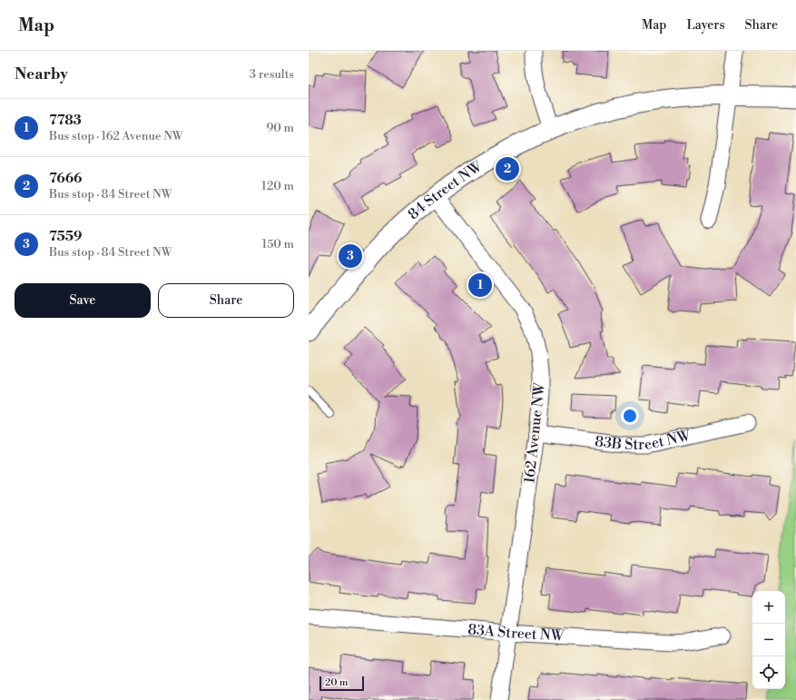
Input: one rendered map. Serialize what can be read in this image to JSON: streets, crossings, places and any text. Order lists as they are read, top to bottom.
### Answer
{
  "streets": {
    "street": [
      "84 Street NW",
      "162 Avenue NW",
      "83B Street NW",
      "83A Street NW"
    ]
  },
  "crossings": [
    ["84 Street NW", "162 Avenue NW"],
    ["162 Avenue NW", "83B Street NW"],
    ["162 Avenue NW", "83A Street NW"]
  ],
  "scale_bar": "20 m",
  "page": {
    "header": "Map",
    "nav": ["Map", "Layers", "Share"],
    "heading": ["Nearby", "3 results"],
    "list": [
      {
        "mark": "1",
        "name": "7783",
        "note": "Bus stop · 162 Avenue NW",
        "value": "90 m"
      },
      {
        "mark": "2",
        "name": "7666",
        "note": "Bus stop · 84 Street NW",
        "value": "120 m"
      },
      {
        "mark": "3",
        "name": "7559",
        "note": "Bus stop · 84 Street NW",
        "value": "150 m"
      }
    ],
    "pins": ["2", "3", "1"],
    "buttons": ["Save", "Share"],
    "map_buttons": ["+", "−"],
    "scale": "20 m"
  }
}
